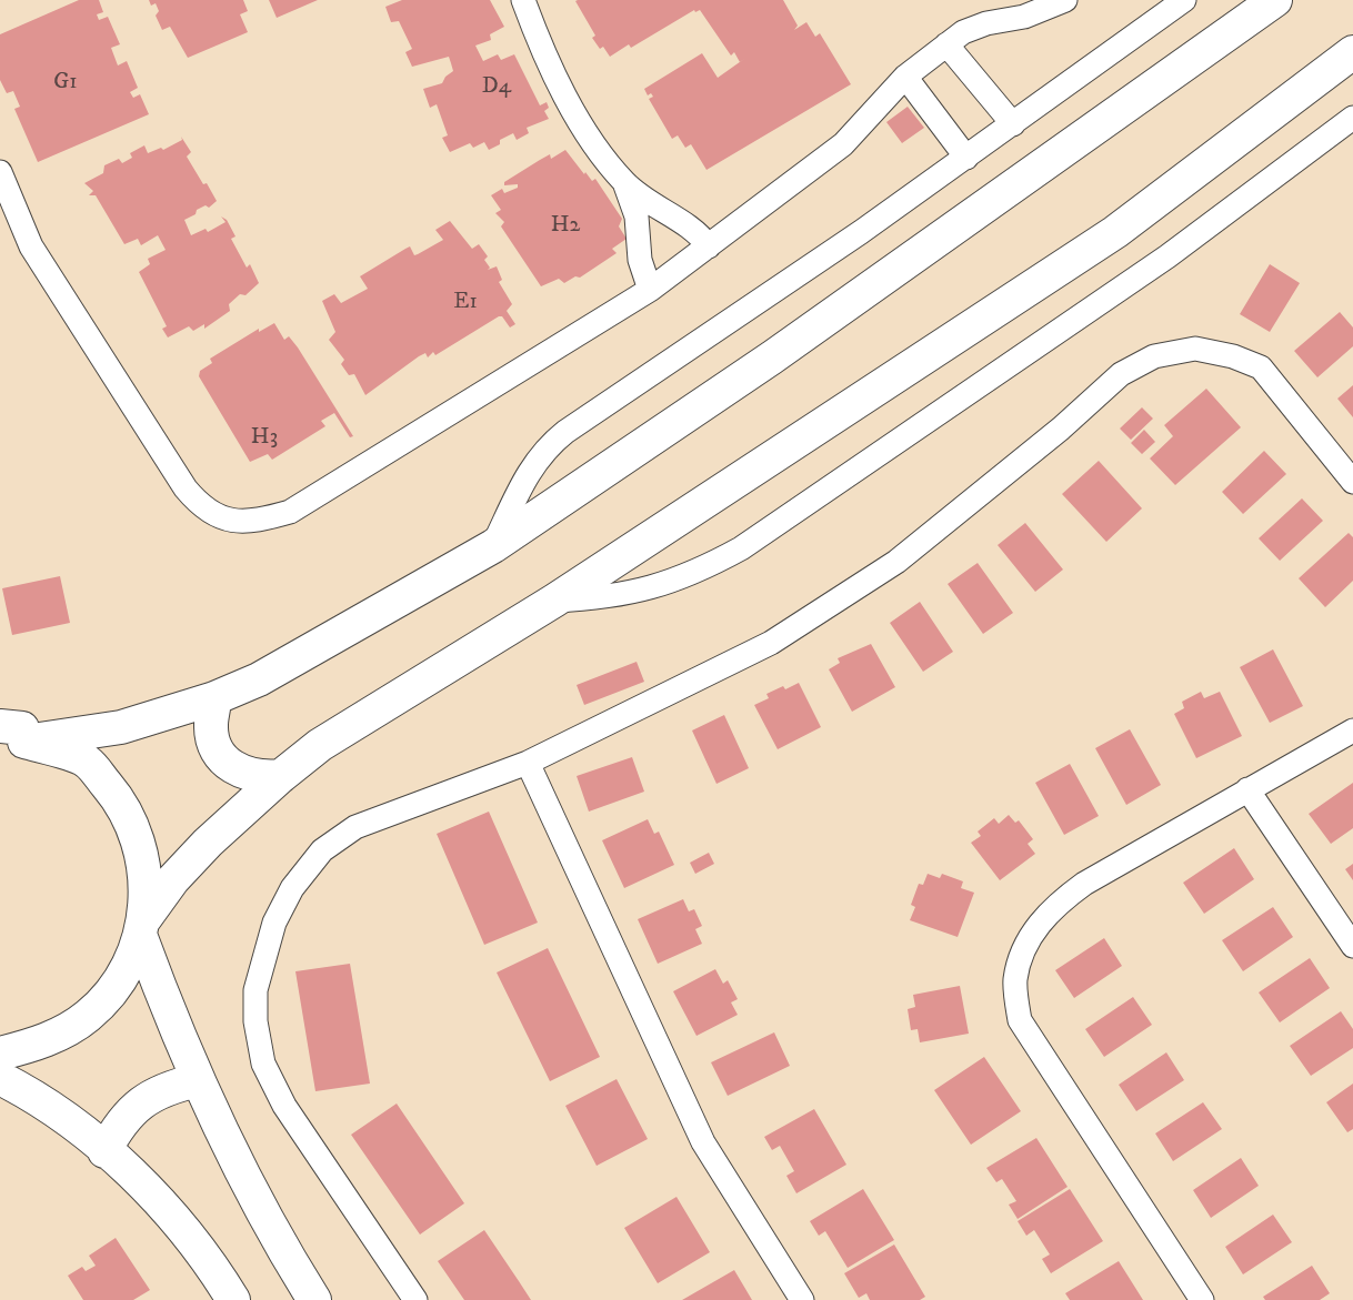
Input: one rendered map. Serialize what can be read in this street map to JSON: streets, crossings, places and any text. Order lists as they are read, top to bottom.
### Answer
{
  "house_numbers": [
    "G1",
    "D4",
    "H2",
    "E1",
    "H3"
  ]
}
